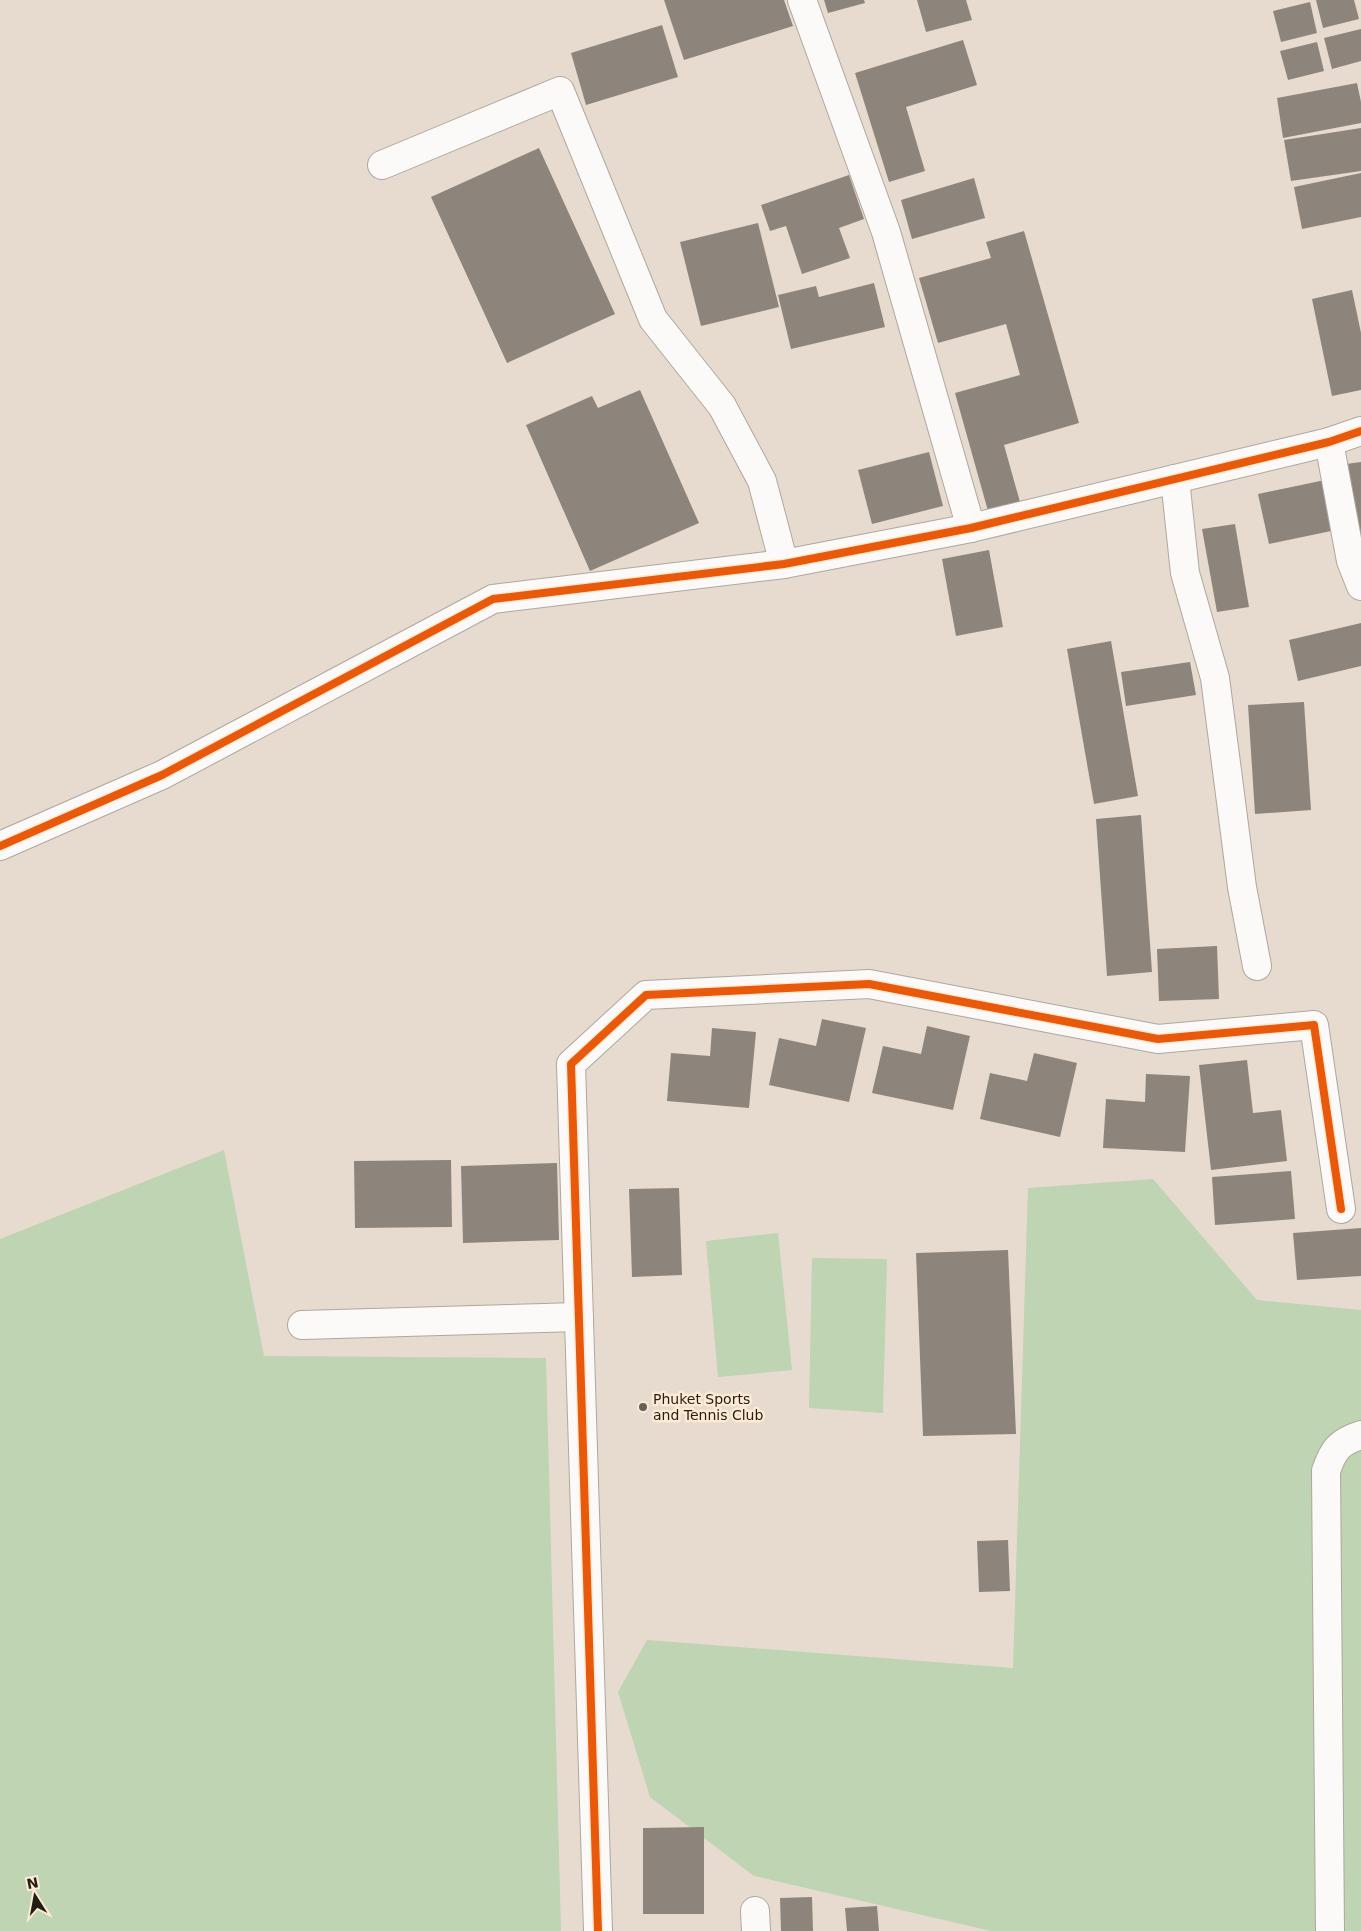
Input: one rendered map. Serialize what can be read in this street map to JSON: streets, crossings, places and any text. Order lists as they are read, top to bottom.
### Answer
{
  "places": ["Phuket Sports and Tennis Club"],
  "north": "top"
}
